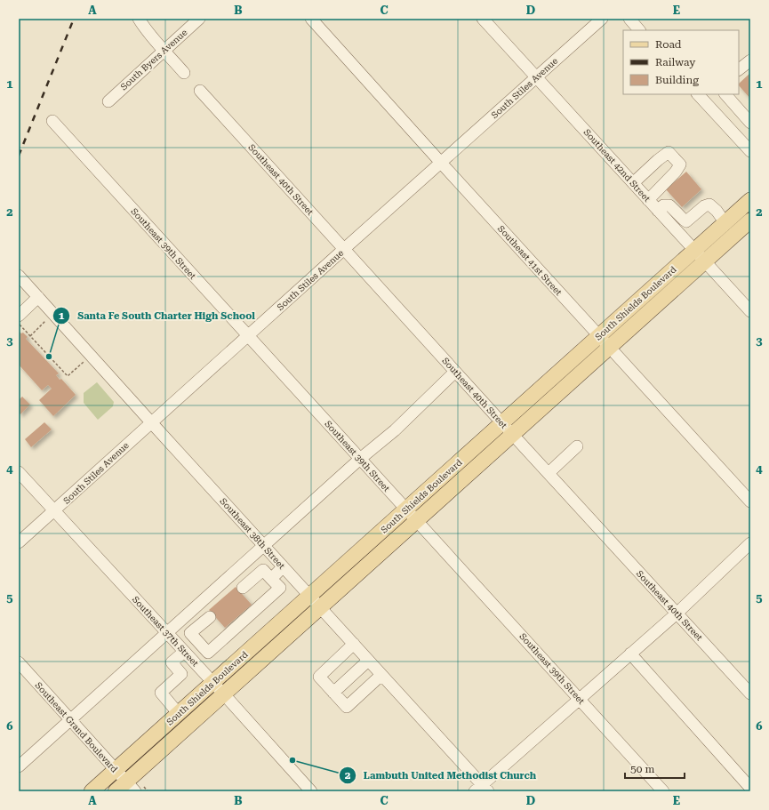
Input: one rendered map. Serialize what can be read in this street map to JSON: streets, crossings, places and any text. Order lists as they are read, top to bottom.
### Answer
{
  "streets": {
    "main road": ["South Shields Boulevard"],
    "street": [
      "South Byers Avenue",
      "South Stiles Avenue",
      "Southeast 42nd Street",
      "Southeast 40th Street",
      "Southeast 39th Street",
      "Southeast 41st Street",
      "Southeast 38th Street",
      "Southeast 37th Street",
      "Southeast Grand Boulevard"
    ]
  },
  "crossings": [
    ["South Stiles Avenue", "Southeast 42nd Street"],
    ["South Stiles Avenue", "Southeast 40th Street"],
    ["South Stiles Avenue", "Southeast 39th Street"],
    ["South Stiles Avenue", "Southeast 41st Street"],
    ["South Stiles Avenue", "Southeast 38th Street"],
    ["South Stiles Avenue", "Southeast 37th Street"],
    ["Southeast 42nd Street", "South Shields Boulevard"],
    ["Southeast 40th Street", "South Shields Boulevard"],
    ["Southeast 39th Street", "South Shields Boulevard"],
    ["Southeast 41st Street", "South Shields Boulevard"],
    ["South Shields Boulevard", "Southeast 38th Street"],
    ["South Shields Boulevard", "Southeast 37th Street"],
    ["South Shields Boulevard", "Southeast Grand Boulevard"]
  ],
  "places": ["Santa Fe South Charter High School", "Lambuth United Methodist Church"],
  "legend": ["Road", "Railway", "Building"],
  "scale_bar": "50 m",
  "grid": {
    "columns": [
      "A",
      "B",
      "C",
      "D",
      "E"
    ],
    "rows": [
      "1",
      "2",
      "3",
      "4",
      "5",
      "6"
    ]
  }
}
